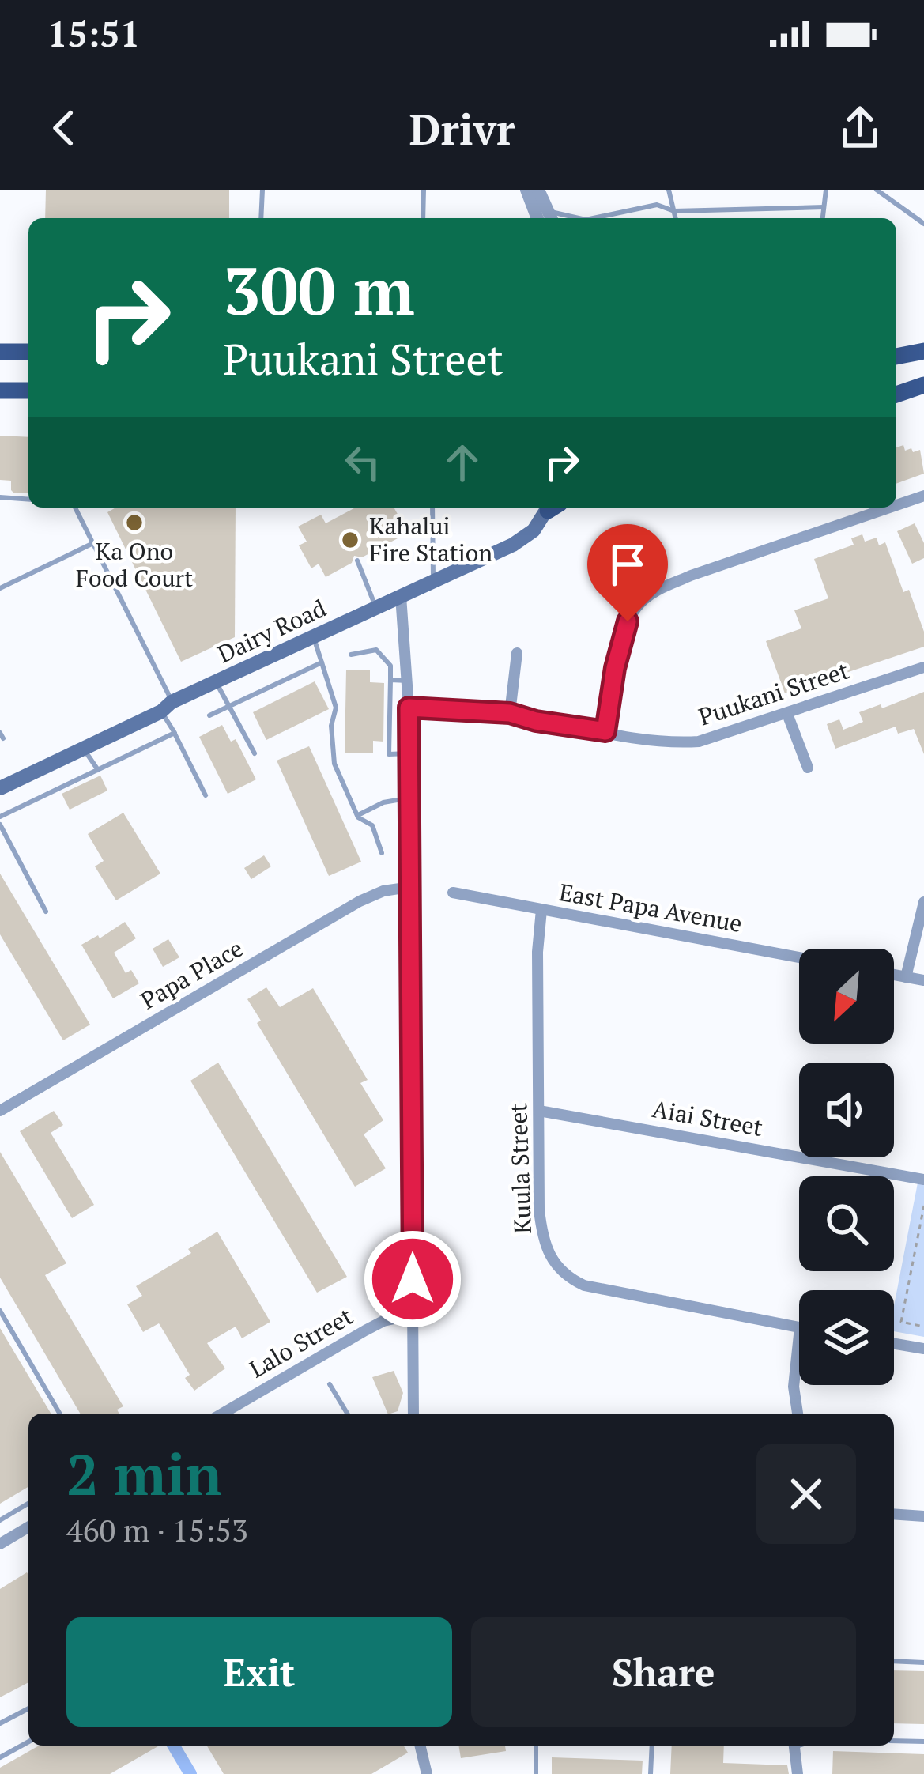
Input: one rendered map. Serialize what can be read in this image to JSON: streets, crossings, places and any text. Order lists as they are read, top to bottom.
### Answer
{
  "streets": {
    "main road": ["Dairy Road"],
    "street": [
      "Puukani Street",
      "East Papa Avenue",
      "Papa Place",
      "Aiai Street",
      "Kuula Street",
      "Lalo Street"
    ]
  },
  "crossings": [
    ["East Papa Avenue", "Kuula Street"],
    ["Aiai Street", "Kuula Street"]
  ],
  "places": ["Ka Ono Food Court", "Kahalui Fire Station"],
  "north": "bottom left",
  "page": {
    "status": "15:51",
    "header": "Drivr",
    "turn": ["300 m", "Puukani Street"],
    "heading": ["2 min", "460 m · 15:53"],
    "buttons": ["Exit", "Share"]
  }
}
